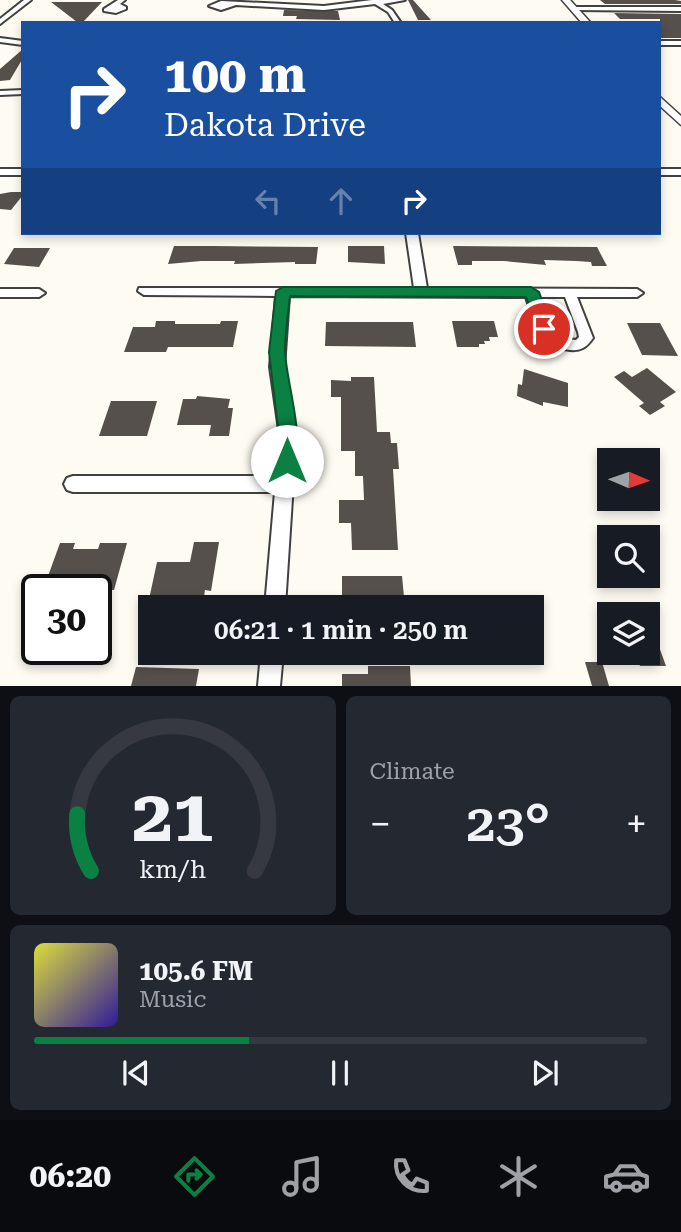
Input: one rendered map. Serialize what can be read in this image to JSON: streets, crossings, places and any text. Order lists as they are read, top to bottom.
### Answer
{
  "north": "right",
  "page": {
    "turn": ["100 m", "Dakota Drive"],
    "limit": "30",
    "trip": "06:21 · 1 min · 250 m",
    "tile": "Climate",
    "heat": ["−", "23°", "+"],
    "song": ["105.6 FM", "Music"],
    "tabs": "06:20",
    "gauge": ["21", "km/h"]
  }
}
